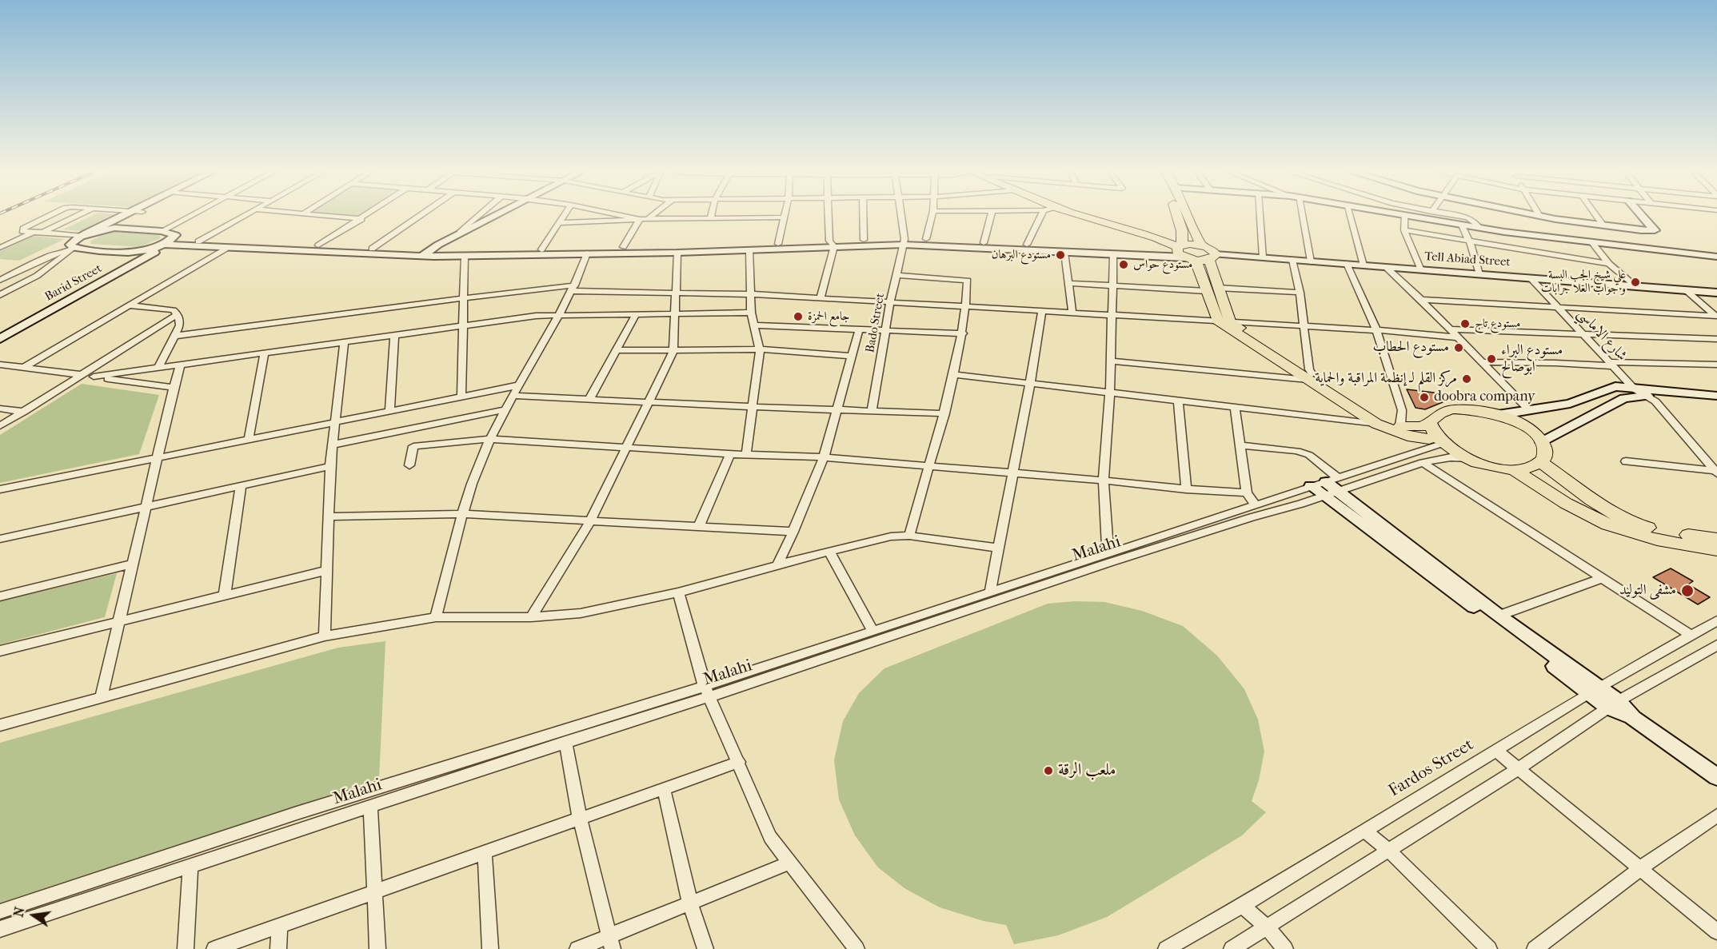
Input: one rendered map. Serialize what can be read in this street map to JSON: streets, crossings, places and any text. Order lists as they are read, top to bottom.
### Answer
{
  "streets": {
    "main road": ["Tell Abiad Street", "Barid Street"],
    "street": [
      "Bado Street",
      "شارع الاماسي",
      "Malahi",
      "Fardos Street"
    ]
  },
  "crossings": [
    ["Tell Abiad Street", "شارع الاماسي"]
  ],
  "places": [
    "مستودع البرهان",
    "مستودع حواس",
    "علي شيخ الجب البسة و جواب العلا جرابات",
    "جامع الحمزة",
    "مستودع تاج",
    "مستودع الحطاب",
    "مستودع البراء ابوصالح",
    "مركز القلم لـ إنظمة المراقبة والحماية",
    "doobra company",
    "مشفى التوليد",
    "ملعب الرقة"
  ],
  "north": "left"
}
